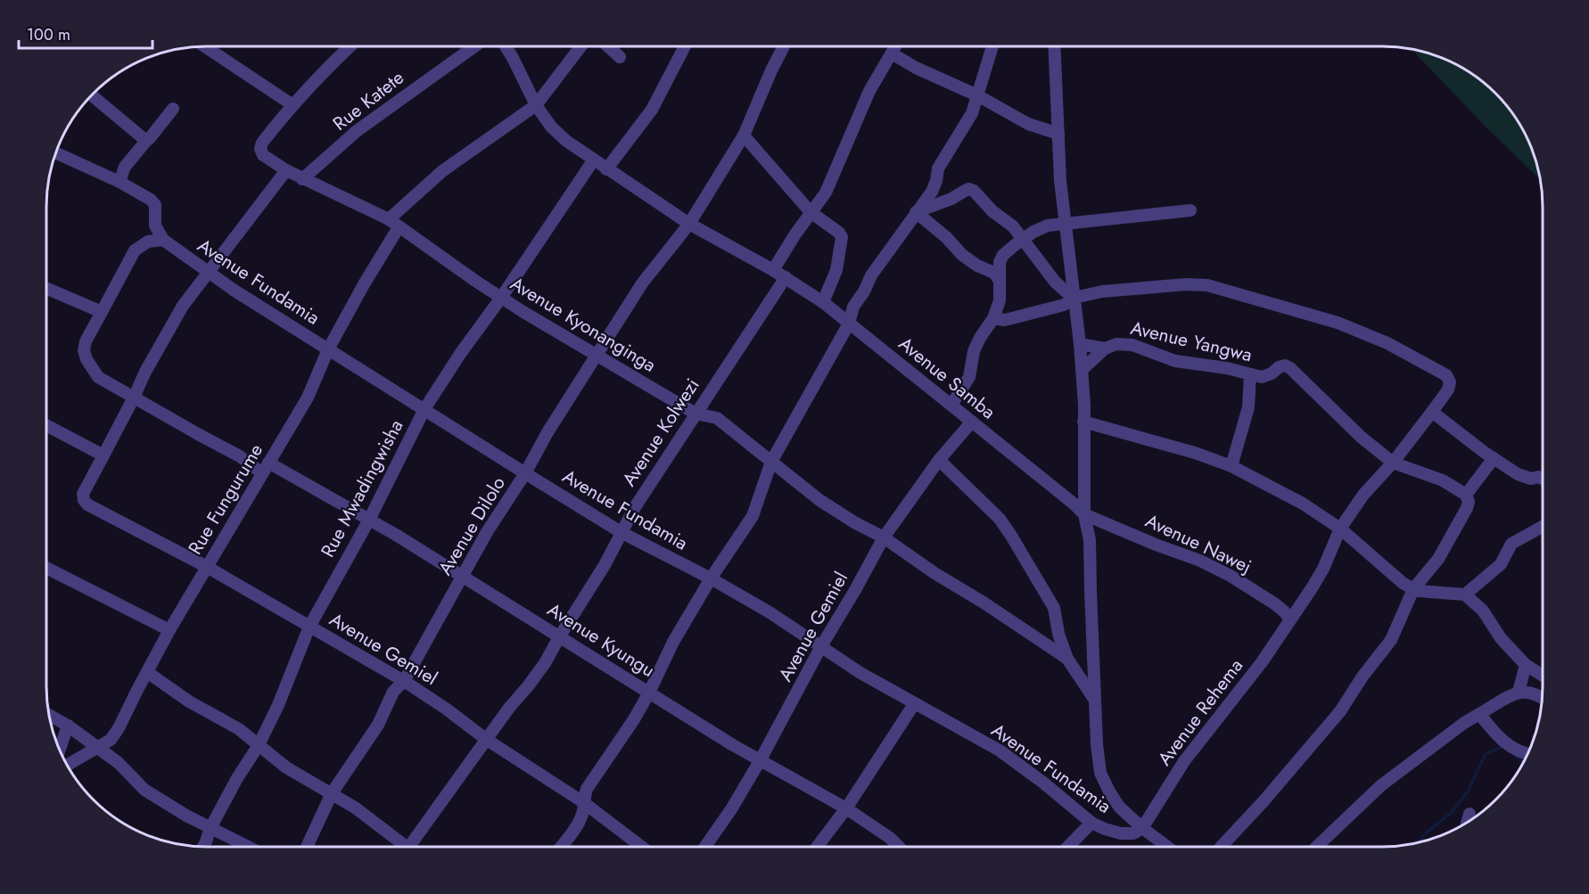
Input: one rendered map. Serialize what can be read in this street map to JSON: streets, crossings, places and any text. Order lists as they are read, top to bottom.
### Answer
{
  "streets": {
    "street": [
      "Rue Katete",
      "Avenue Fundamia",
      "Avenue Kyonanginga",
      "Avenue Yangwa",
      "Avenue Samba",
      "Avenue Kolwezi",
      "Rue Mwadingwisha",
      "Rue Fungurume",
      "Avenue Dilolo",
      "Avenue Nawej",
      "Avenue Gemiel",
      "Avenue Kyungu",
      "Avenue Rehema"
    ]
  },
  "crossings": [
    ["Rue Katete", "Avenue Kyonanginga"],
    ["Avenue Fundamia", "Avenue Kolwezi"],
    ["Avenue Fundamia", "Rue Mwadingwisha"],
    ["Avenue Fundamia", "Rue Fungurume"],
    ["Avenue Fundamia", "Avenue Dilolo"],
    ["Avenue Fundamia", "Avenue Gemiel"],
    ["Avenue Fundamia", "Avenue Kyungu"],
    ["Avenue Fundamia", "Avenue Rehema"],
    ["Avenue Kyonanginga", "Avenue Kolwezi"],
    ["Avenue Kyonanginga", "Rue Mwadingwisha"],
    ["Avenue Kyonanginga", "Rue Fungurume"],
    ["Avenue Kyonanginga", "Avenue Dilolo"],
    ["Avenue Kyonanginga", "Avenue Gemiel"],
    ["Avenue Yangwa", "Avenue Rehema"],
    ["Avenue Samba", "Avenue Kolwezi"],
    ["Avenue Samba", "Rue Mwadingwisha"],
    ["Avenue Samba", "Avenue Dilolo"],
    ["Avenue Samba", "Avenue Nawej"],
    ["Avenue Samba", "Avenue Gemiel"],
    ["Avenue Kolwezi", "Avenue Gemiel"],
    ["Avenue Kolwezi", "Avenue Kyungu"],
    ["Rue Mwadingwisha", "Avenue Gemiel"],
    ["Rue Mwadingwisha", "Avenue Kyungu"],
    ["Rue Fungurume", "Avenue Gemiel"],
    ["Rue Fungurume", "Avenue Kyungu"],
    ["Avenue Dilolo", "Avenue Gemiel"],
    ["Avenue Dilolo", "Avenue Kyungu"],
    ["Avenue Nawej", "Avenue Rehema"],
    ["Avenue Gemiel", "Avenue Kyungu"]
  ],
  "scale_bar": "100 m"
}
